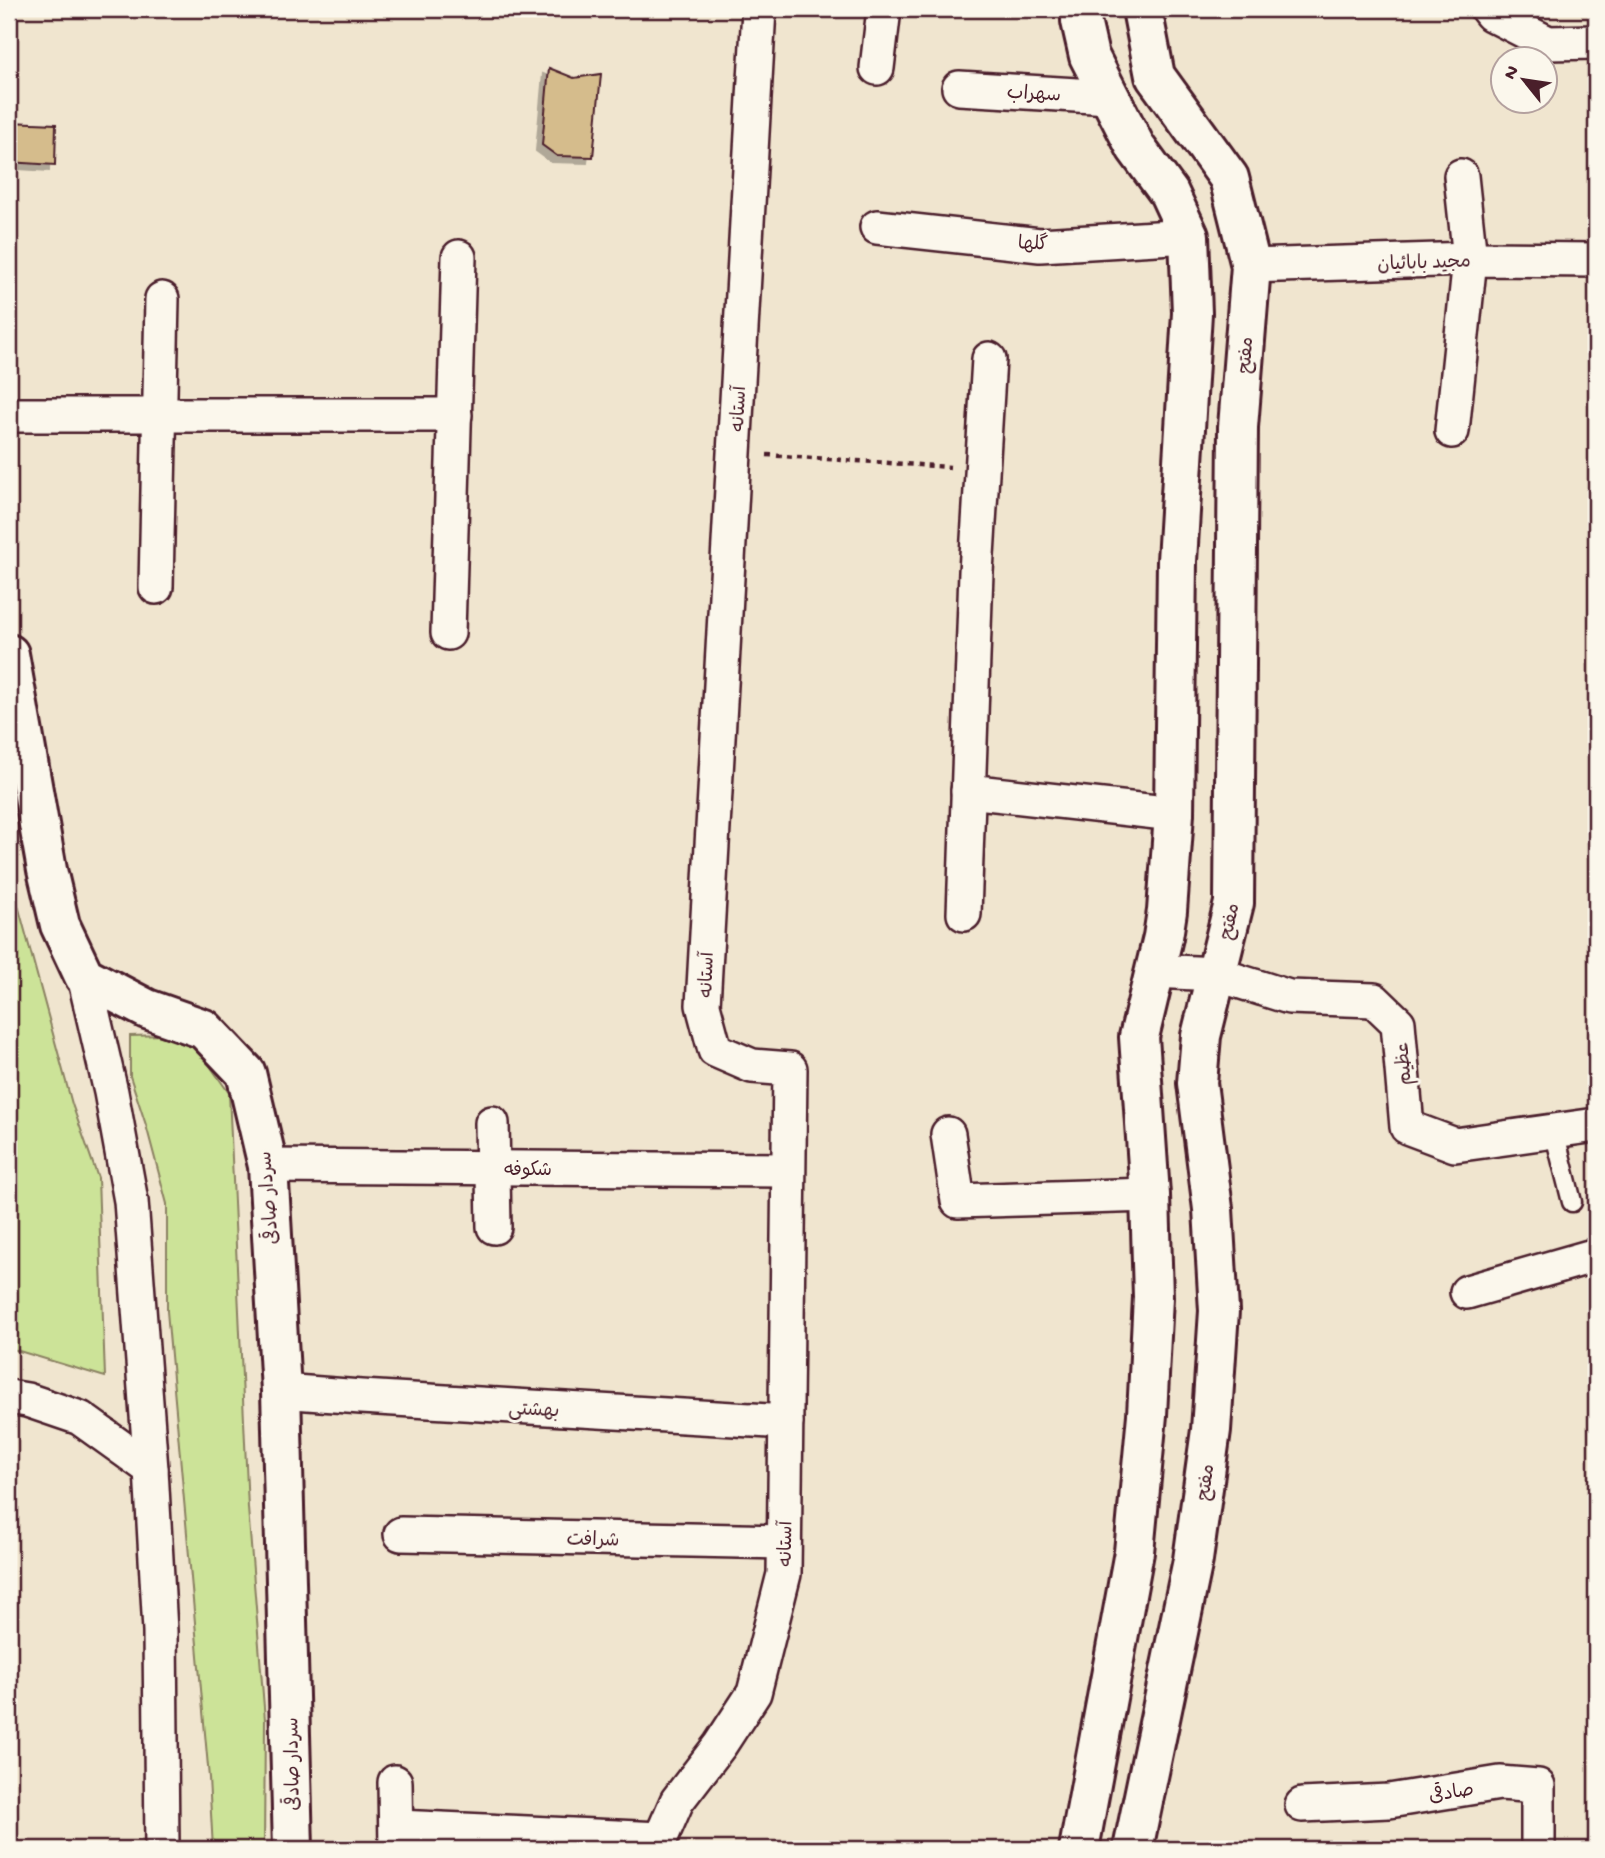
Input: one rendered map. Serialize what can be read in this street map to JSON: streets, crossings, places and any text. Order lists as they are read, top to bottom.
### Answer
{
  "streets": {
    "street": [
      "سهراب",
      "گلها",
      "مجید بابائیان",
      "مفتح",
      "آستانه",
      "عظیم",
      "شکوفه",
      "سردار صادقی",
      "بهشتی",
      "شرافت",
      "صادقی"
    ]
  },
  "crossings": [
    ["مجید بابائیان", "مفتح"],
    ["مفتح", "عظیم"],
    ["آستانه", "شکوفه"],
    ["آستانه", "بهشتی"],
    ["آستانه", "شرافت"],
    ["شکوفه", "سردار صادقی"],
    ["سردار صادقی", "بهشتی"]
  ],
  "north": "top left"
}
